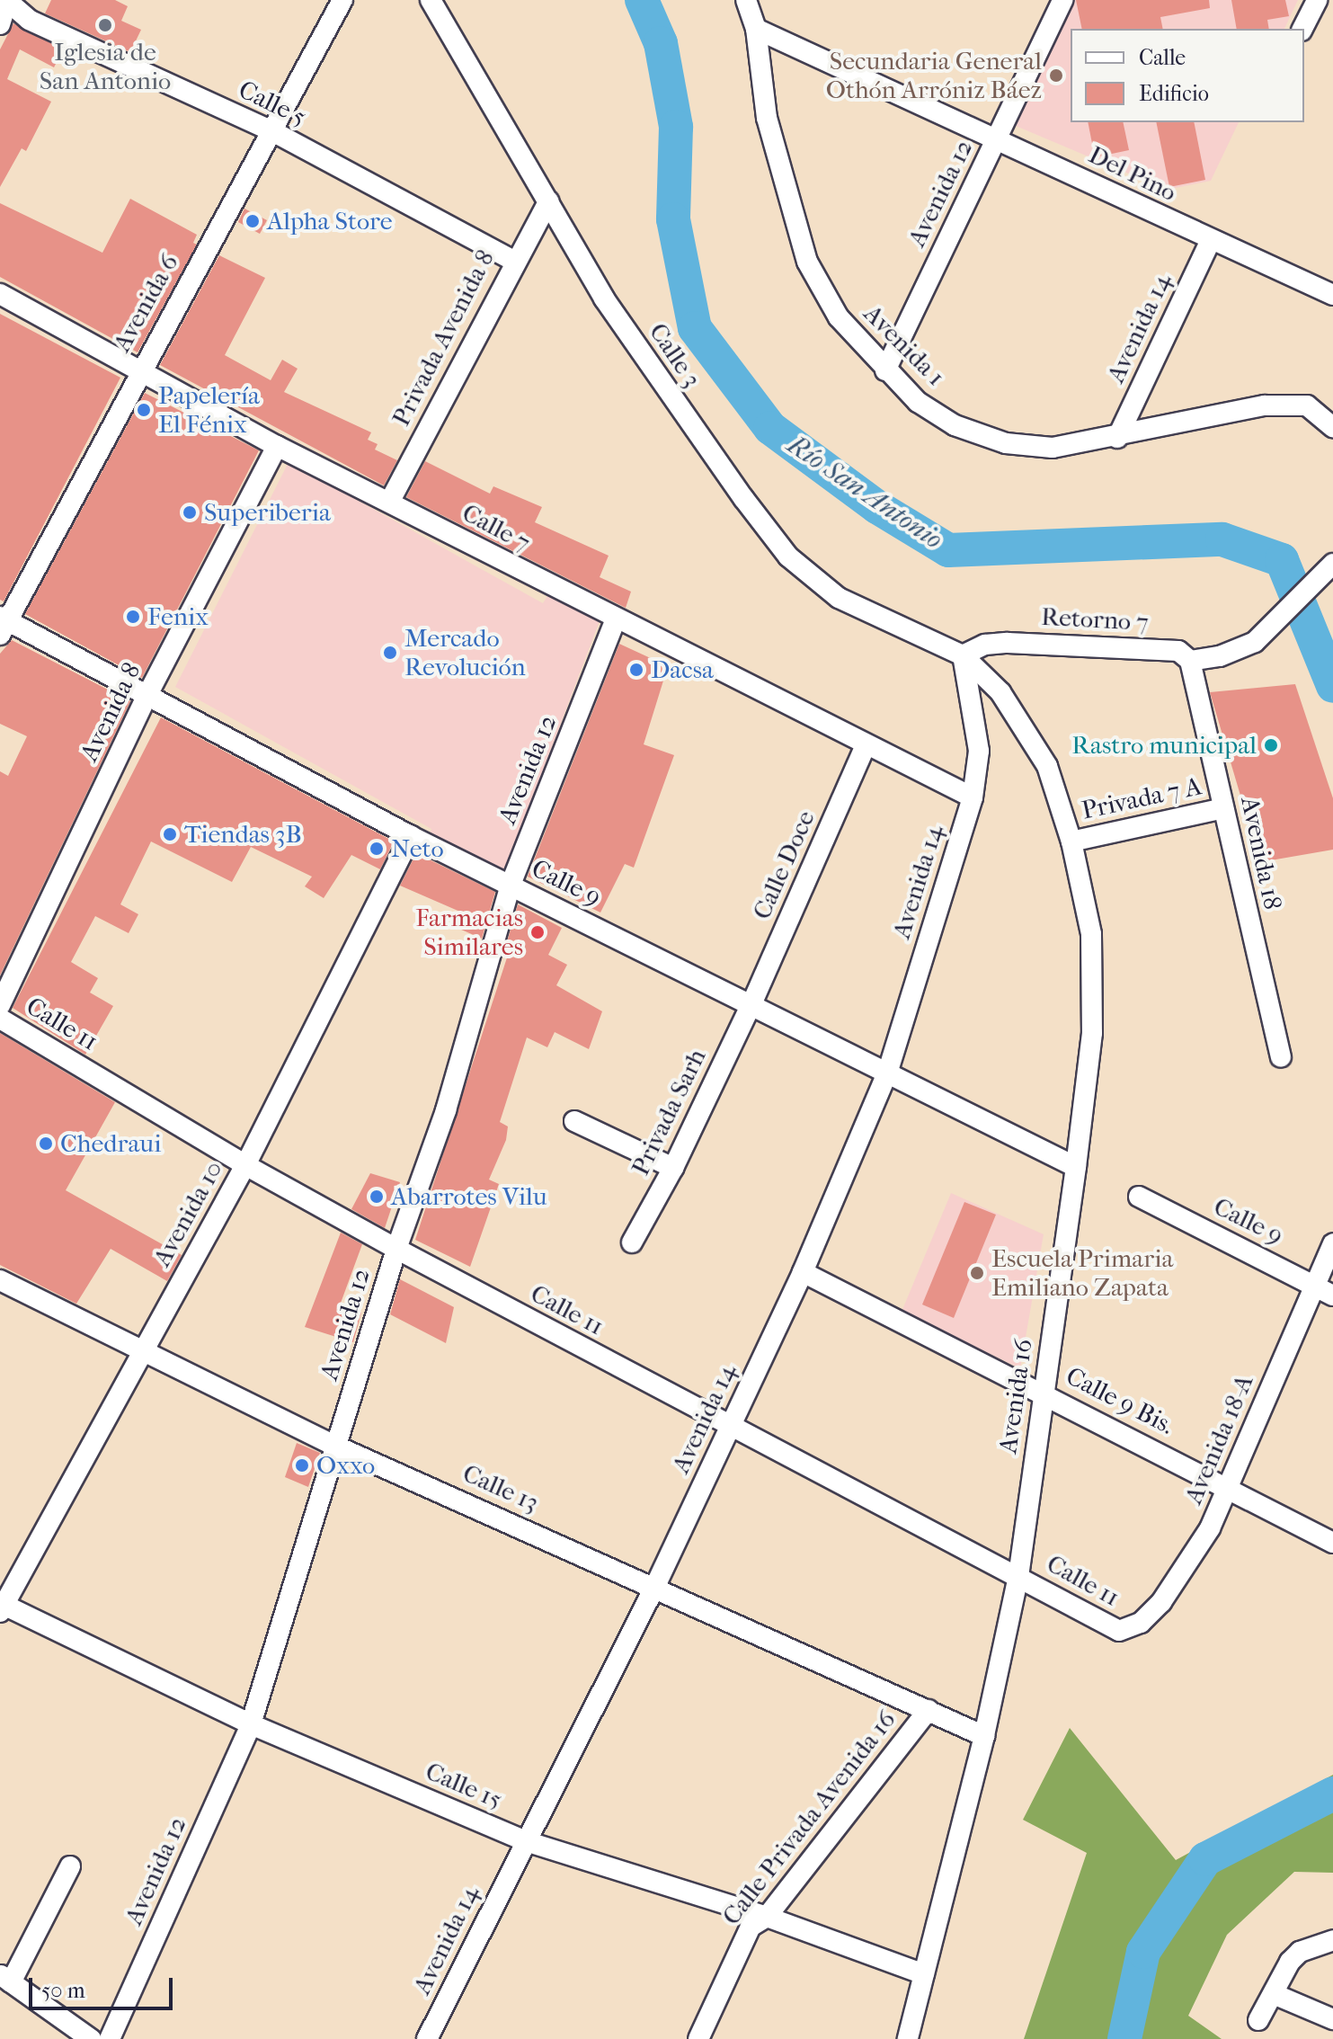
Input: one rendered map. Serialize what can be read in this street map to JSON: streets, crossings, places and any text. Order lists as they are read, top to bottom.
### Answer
{
  "streets": {
    "street": [
      "Calle 5",
      "Del Pino",
      "Avenida 12",
      "Avenida 6",
      "Avenida 14",
      "Privada Avenida 8",
      "Avenida 1",
      "Calle 3",
      "Calle 7",
      "Retorno 7",
      "Avenida 8",
      "Privada 7 A",
      "Avenida 18",
      "Calle Doce",
      "Calle 9",
      "Calle 11",
      "Privada Sarh",
      "Avenida 10",
      "Avenida 16",
      "Calle 9 Bis.",
      "Avenida 18-A",
      "Calle 13",
      "Calle 15",
      "Calle Privada Avenida 16"
    ]
  },
  "crossings": [
    ["Calle 5", "Avenida 6"],
    ["Calle 5", "Privada Avenida 8"],
    ["Del Pino", "Avenida 12"],
    ["Del Pino", "Avenida 14"],
    ["Del Pino", "Avenida 1"],
    ["Avenida 12", "Avenida 1"],
    ["Avenida 12", "Calle 7"],
    ["Avenida 12", "Calle 9"],
    ["Avenida 12", "Calle 11"],
    ["Avenida 12", "Calle 13"],
    ["Avenida 12", "Calle 15"],
    ["Avenida 6", "Calle 7"],
    ["Avenida 6", "Calle 9"],
    ["Avenida 14", "Avenida 1"],
    ["Avenida 14", "Calle 7"],
    ["Avenida 14", "Calle 9"],
    ["Avenida 14", "Calle 11"],
    ["Avenida 14", "Calle 9 Bis."],
    ["Avenida 14", "Calle 13"],
    ["Avenida 14", "Calle 15"],
    ["Privada Avenida 8", "Calle 3"],
    ["Privada Avenida 8", "Calle 7"],
    ["Calle 3", "Retorno 7"],
    ["Calle 3", "Avenida 16"],
    ["Calle 7", "Avenida 8"],
    ["Calle 7", "Calle Doce"],
    ["Retorno 7", "Avenida 18"],
    ["Retorno 7", "Avenida 16"],
    ["Avenida 8", "Calle 9"],
    ["Privada 7 A", "Avenida 18"],
    ["Privada 7 A", "Avenida 16"],
    ["Calle Doce", "Calle 9"],
    ["Calle Doce", "Privada Sarh"],
    ["Calle 9", "Privada Sarh"],
    ["Calle 9", "Avenida 10"],
    ["Calle 9", "Avenida 16"],
    ["Calle 9", "Avenida 18-A"],
    ["Calle 11", "Avenida 10"],
    ["Calle 11", "Avenida 16"],
    ["Calle 11", "Avenida 18-A"],
    ["Avenida 10", "Calle 13"],
    ["Avenida 10", "Calle 15"],
    ["Avenida 16", "Calle 9 Bis."],
    ["Avenida 16", "Calle 13"],
    ["Avenida 16", "Calle 15"],
    ["Calle 9 Bis.", "Avenida 18-A"],
    ["Calle 13", "Calle Privada Avenida 16"],
    ["Calle 15", "Calle Privada Avenida 16"]
  ],
  "water": ["Río San Antonio"],
  "places": [
    "Iglesia de San Antonio",
    "Secundaria General Othón Arróniz Báez",
    "Alpha Store",
    "Papelería El Fénix",
    "Superiberia",
    "Fenix",
    "Mercado Revolución",
    "Dacsa",
    "Rastro municipal",
    "Tiendas 3B",
    "Neto",
    "Farmacias Similares",
    "Chedraui",
    "Abarrotes Vilu",
    "Escuela Primaria Emiliano Zapata",
    "Oxxo"
  ],
  "legend": ["Calle", "Edificio"],
  "scale_bar": "50 m"
}
